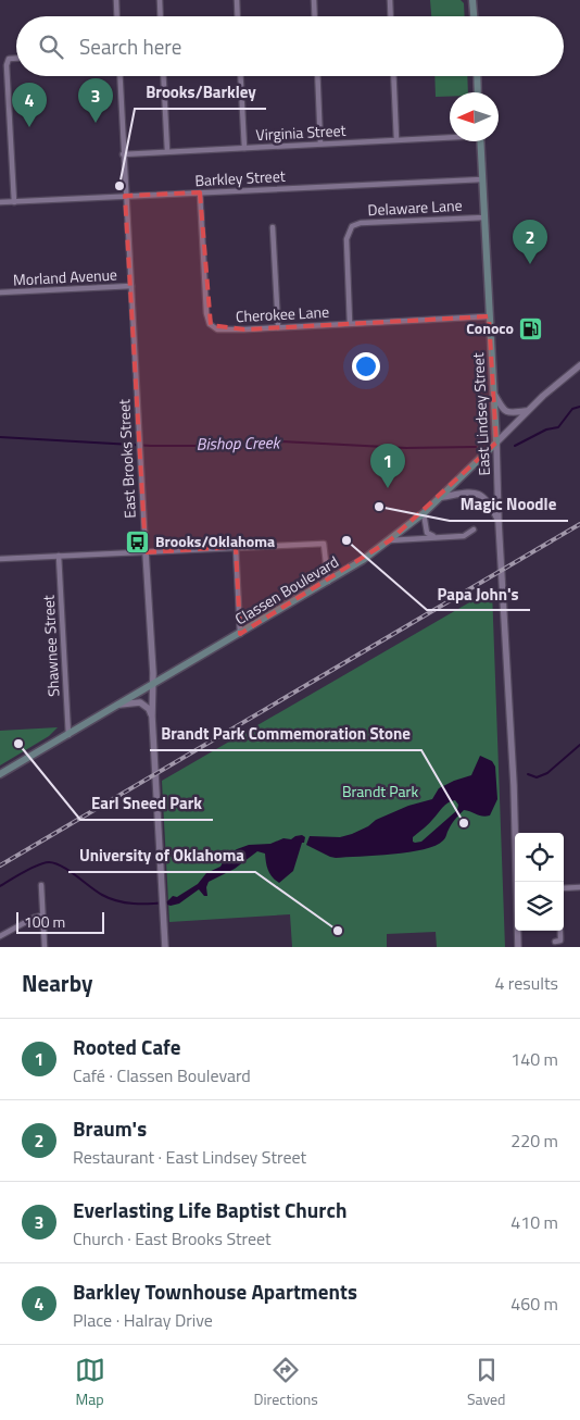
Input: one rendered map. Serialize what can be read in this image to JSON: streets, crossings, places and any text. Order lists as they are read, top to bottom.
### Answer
{
  "streets": {
    "main road": ["East Lindsey Street", "Classen Boulevard"],
    "street": [
      "Virginia Street",
      "Barkley Street",
      "Delaware Lane",
      "Morland Avenue",
      "Cherokee Lane",
      "East Brooks Street",
      "Shawnee Street"
    ]
  },
  "crossings": [
    ["Virginia Street", "East Brooks Street"],
    ["Barkley Street", "Cherokee Lane"],
    ["Barkley Street", "East Lindsey Street"],
    ["Barkley Street", "East Brooks Street"],
    ["Delaware Lane", "Cherokee Lane"],
    ["Delaware Lane", "East Lindsey Street"],
    ["Morland Avenue", "East Brooks Street"],
    ["Cherokee Lane", "East Lindsey Street"],
    ["East Lindsey Street", "Classen Boulevard"],
    ["East Brooks Street", "Classen Boulevard"],
    ["Classen Boulevard", "Shawnee Street"]
  ],
  "water": ["Bishop Creek"],
  "parks": ["Brandt Park"],
  "places": {
    "other": [
      "Brooks/Barkley",
      "Magic Noodle",
      "Papa John's",
      "Earl Sneed Park",
      "Brandt Park Commemoration Stone",
      "University of Oklahoma"
    ],
    "fuel station": ["Conoco"],
    "bus stop": ["Brooks/Oklahoma"]
  },
  "scale_bar": "100 m",
  "north": "left",
  "page": {
    "search": "Search here",
    "pins": [
      "3",
      "4",
      "2",
      "1"
    ],
    "scale": "100 m",
    "heading": ["Nearby", "4 results"],
    "list": [
      {
        "mark": "1",
        "name": "Rooted Cafe",
        "note": "Café · Classen Boulevard",
        "value": "140 m"
      },
      {
        "mark": "2",
        "name": "Braum's",
        "note": "Restaurant · East Lindsey Street",
        "value": "220 m"
      },
      {
        "mark": "3",
        "name": "Everlasting Life Baptist Church",
        "note": "Church · East Brooks Street",
        "value": "410 m"
      },
      {
        "mark": "4",
        "name": "Barkley Townhouse Apartments",
        "note": "Place · Halray Drive",
        "value": "460 m"
      }
    ],
    "nav": ["Map", "Directions", "Saved"]
  }
}
